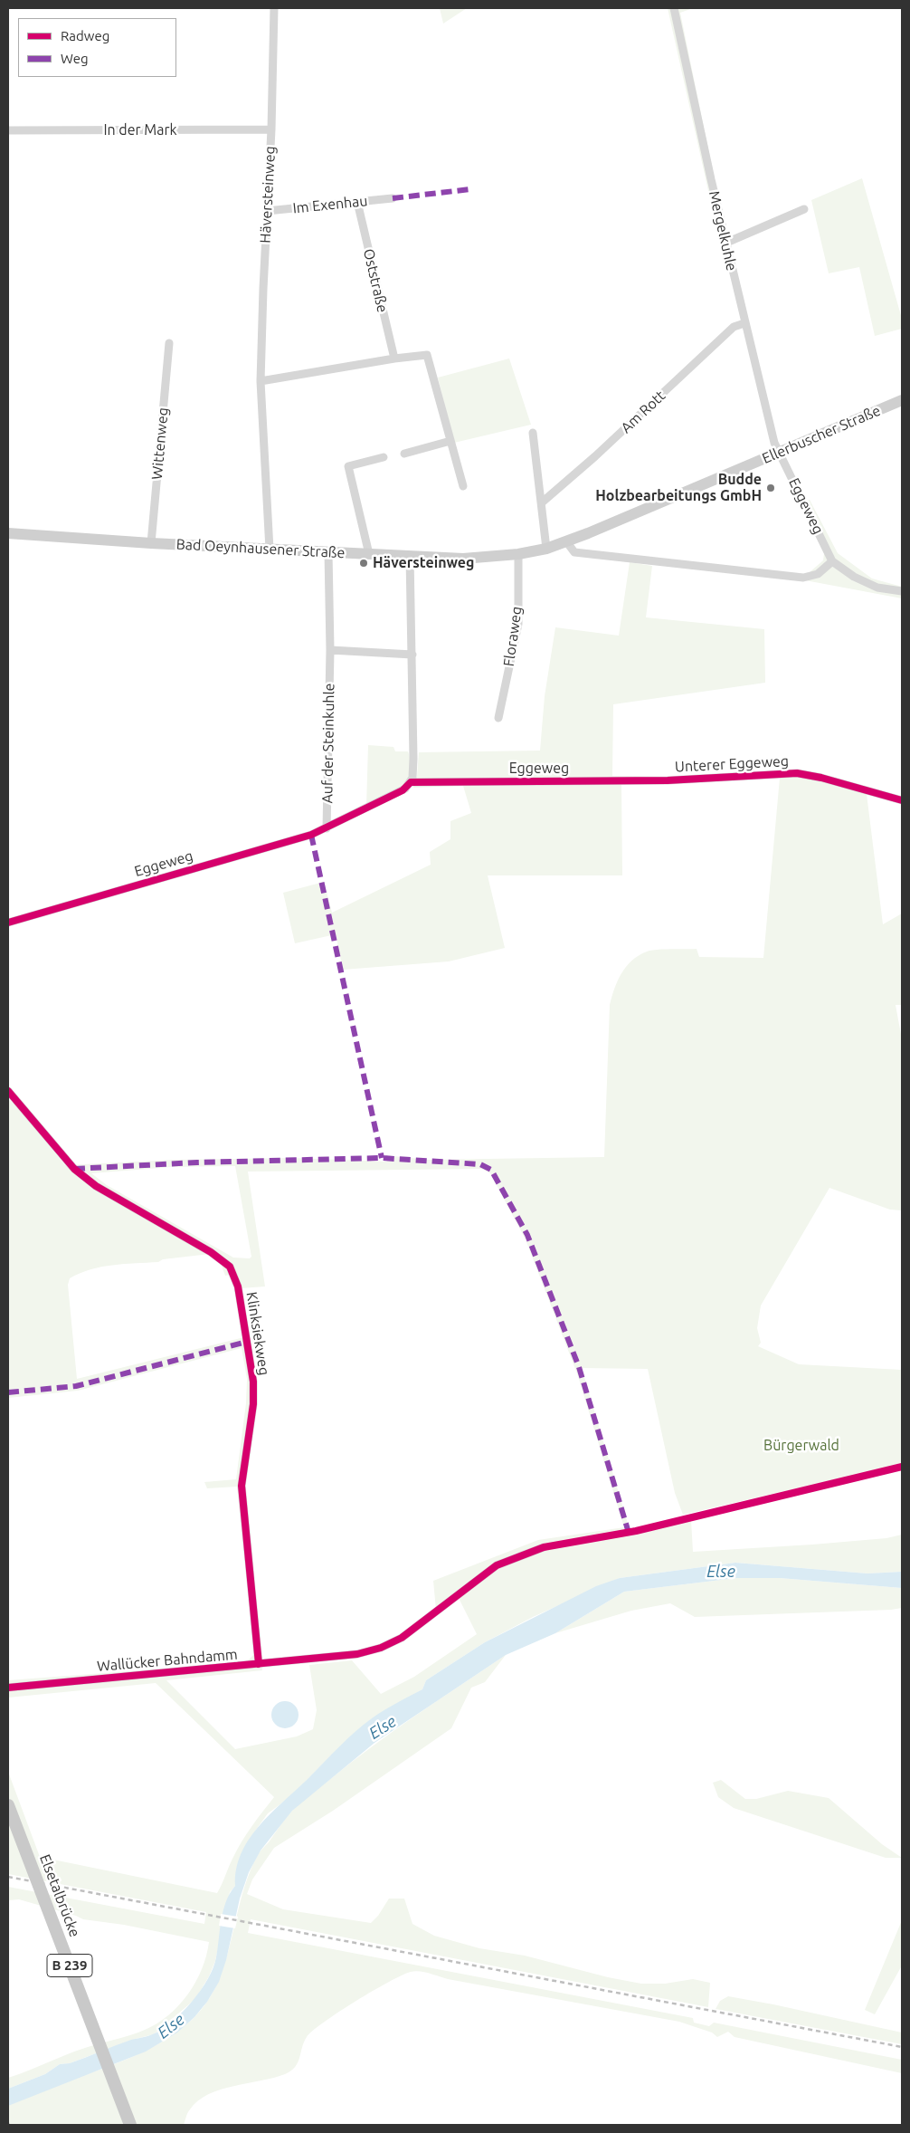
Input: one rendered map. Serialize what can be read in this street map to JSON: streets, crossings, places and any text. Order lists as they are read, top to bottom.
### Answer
{
  "streets": {
    "main road": [
      "Ellerbuscher Straße",
      "Bad Oeynhausener Straße",
      "Elsetalbrücke",
      "B 239"
    ],
    "street": [
      "In der Mark",
      "Häversteinweg",
      "Im Exenhau",
      "Mergelkuhle",
      "Oststraße",
      "Am Rott",
      "Wittenweg",
      "Eggeweg",
      "Floraweg",
      "Auf der Steinkuhle",
      "Unterer Eggeweg",
      "Klinksiekweg",
      "Wallücker Bahndamm"
    ]
  },
  "crossings": [
    ["In der Mark", "Häversteinweg"],
    ["Häversteinweg", "Im Exenhau"],
    ["Häversteinweg", "Bad Oeynhausener Straße"],
    ["Im Exenhau", "Oststraße"],
    ["Mergelkuhle", "Am Rott"],
    ["Mergelkuhle", "Ellerbuscher Straße"],
    ["Mergelkuhle", "Eggeweg"],
    ["Ellerbuscher Straße", "Eggeweg"],
    ["Ellerbuscher Straße", "Bad Oeynhausener Straße"],
    ["Wittenweg", "Bad Oeynhausener Straße"],
    ["Eggeweg", "Auf der Steinkuhle"],
    ["Eggeweg", "Unterer Eggeweg"],
    ["Bad Oeynhausener Straße", "Floraweg"],
    ["Bad Oeynhausener Straße", "Auf der Steinkuhle"],
    ["Klinksiekweg", "Wallücker Bahndamm"]
  ],
  "water": ["Else"],
  "parks": ["Bürgerwald"],
  "places": ["Budde Holzbearbeitungs GmbH", "Häversteinweg"],
  "legend": ["Radweg", "Weg"]
}
